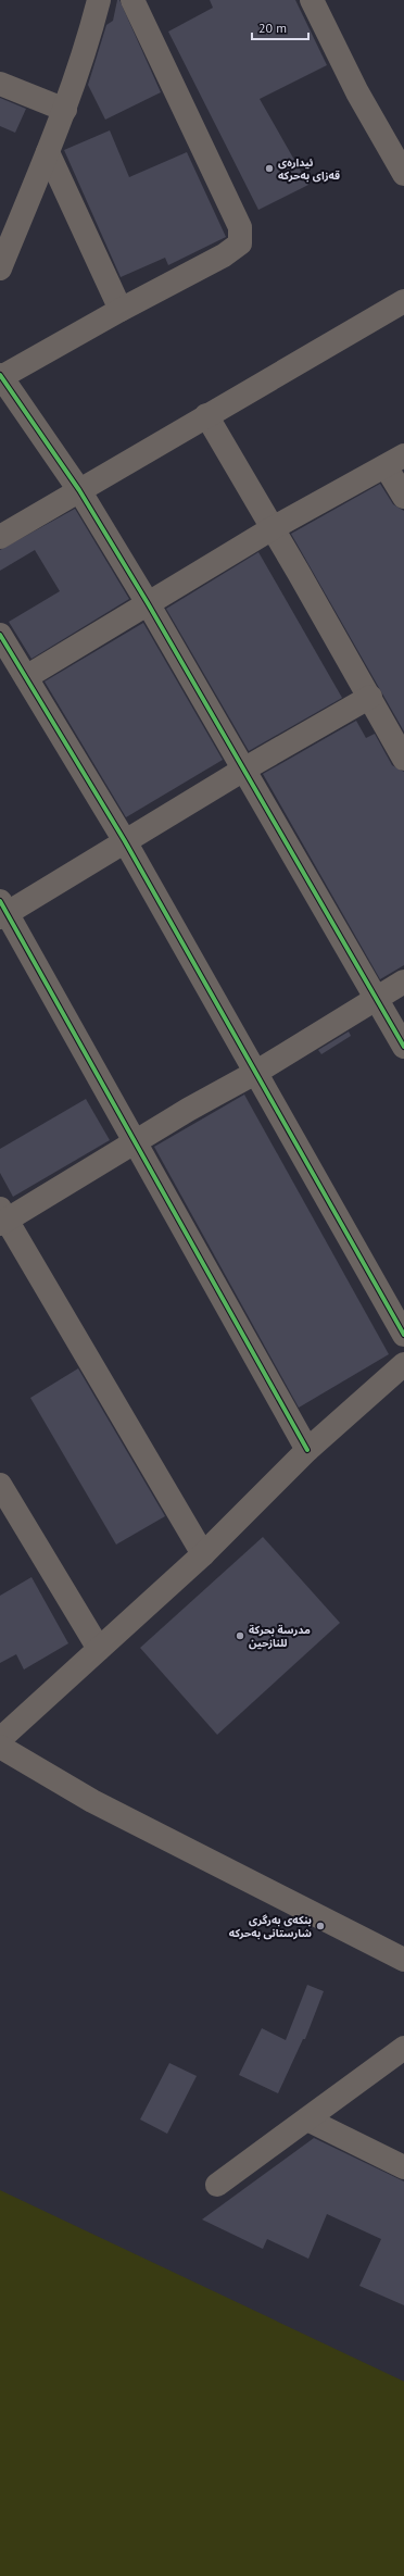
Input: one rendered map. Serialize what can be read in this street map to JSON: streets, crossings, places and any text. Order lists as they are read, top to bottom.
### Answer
{
  "places": ["ئیدارەی قەزای بەحرکە", "مدرسة بحركة للنازحين", "بنکەی بەرگری شارستانی بەحرکە"],
  "scale_bar": "20 m"
}
